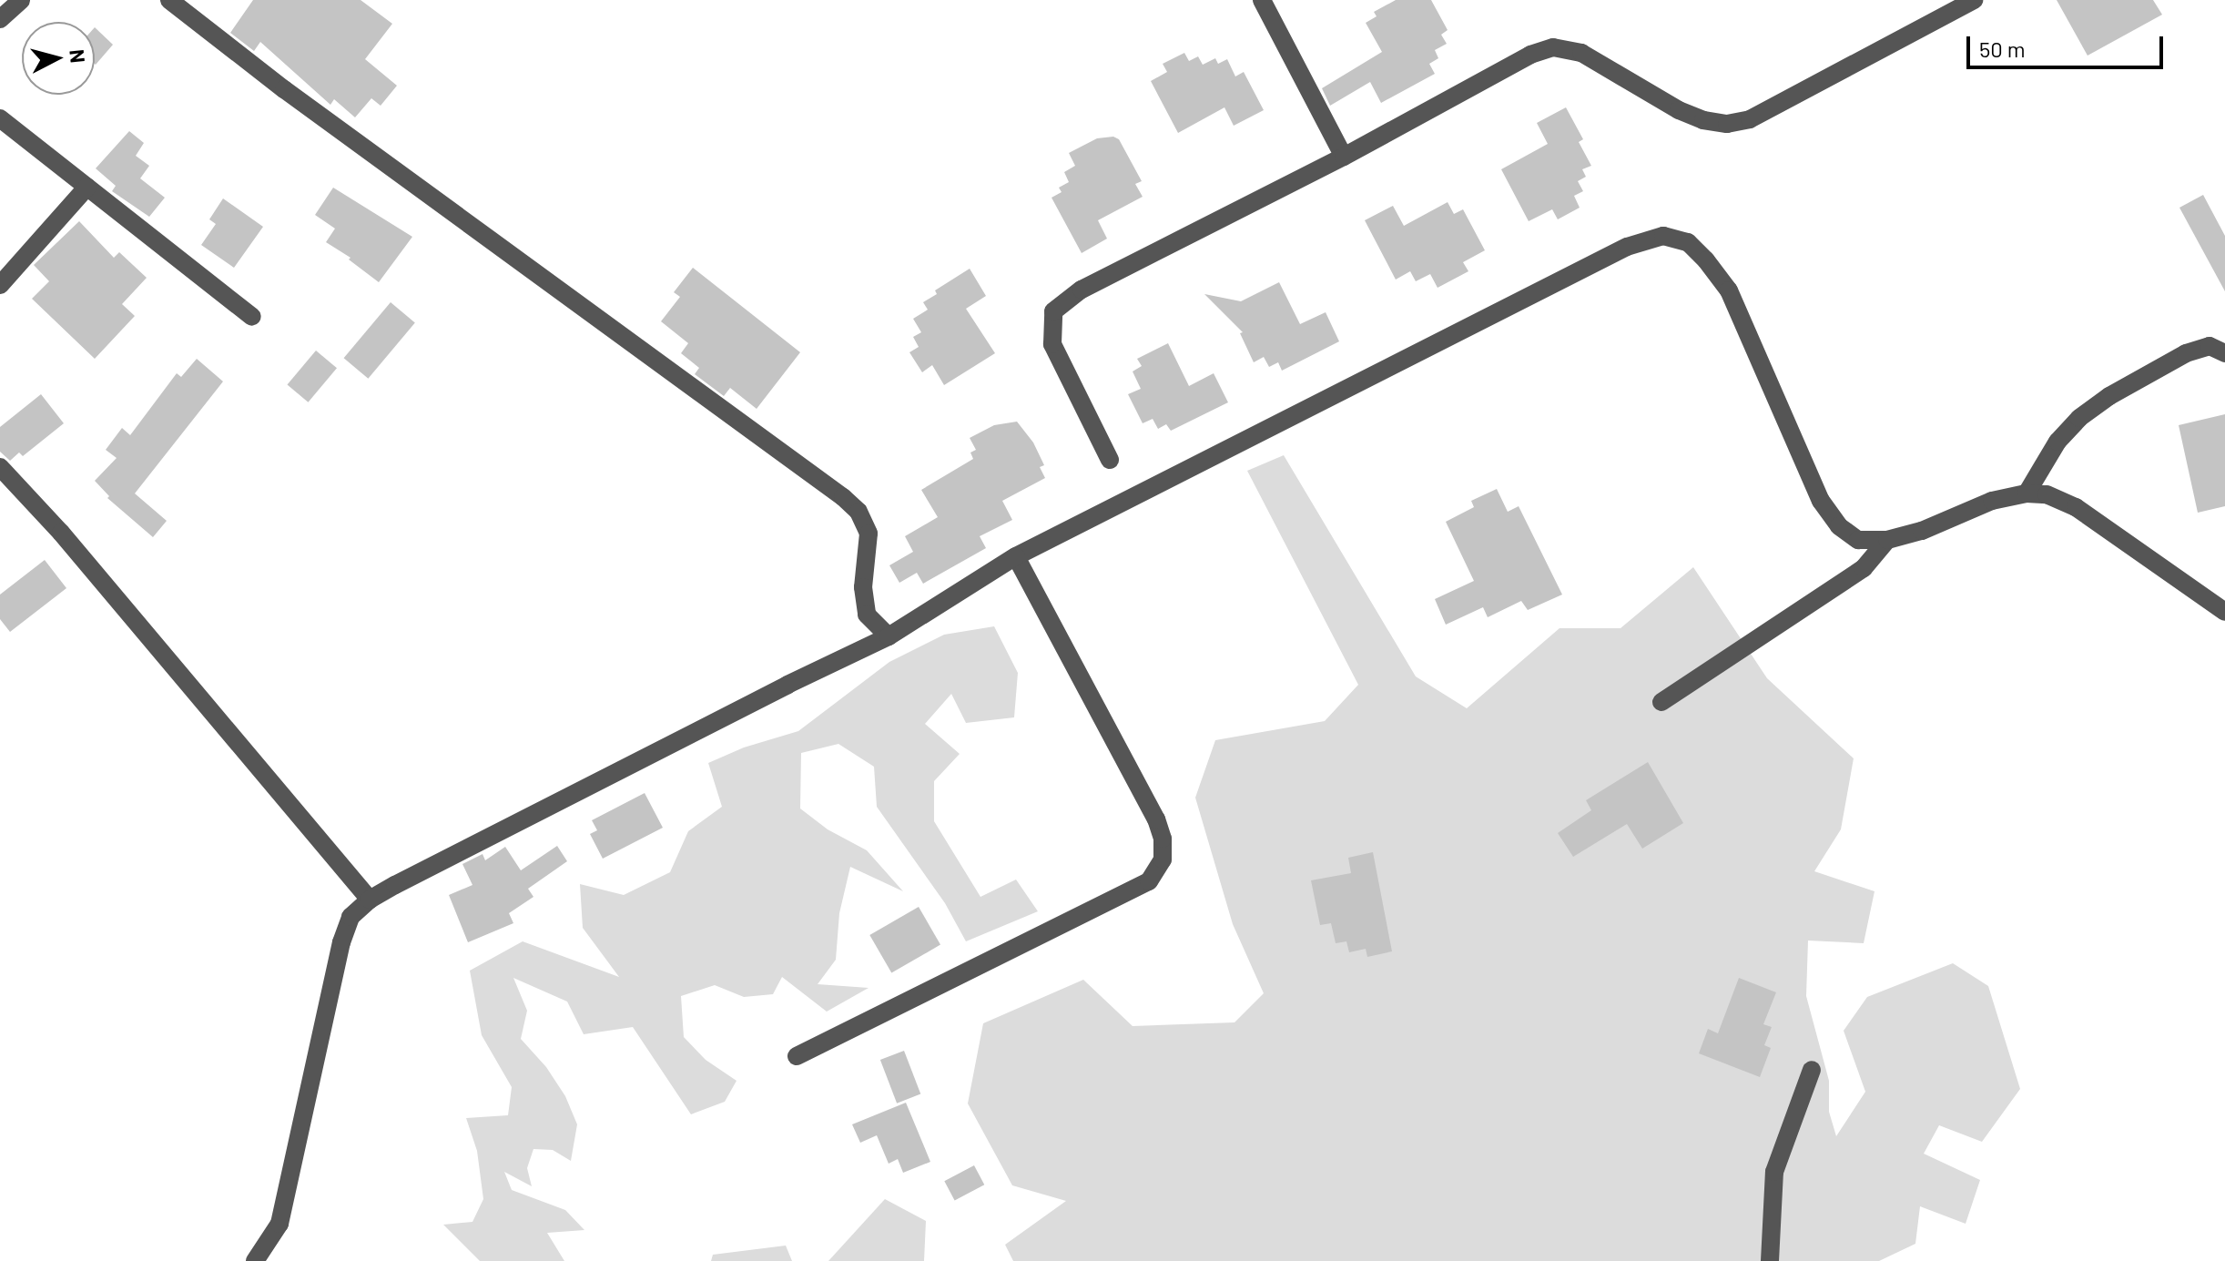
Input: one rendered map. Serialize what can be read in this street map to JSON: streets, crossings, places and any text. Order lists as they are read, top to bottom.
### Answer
{
  "scale_bar": "50 m",
  "north": "right"
}
